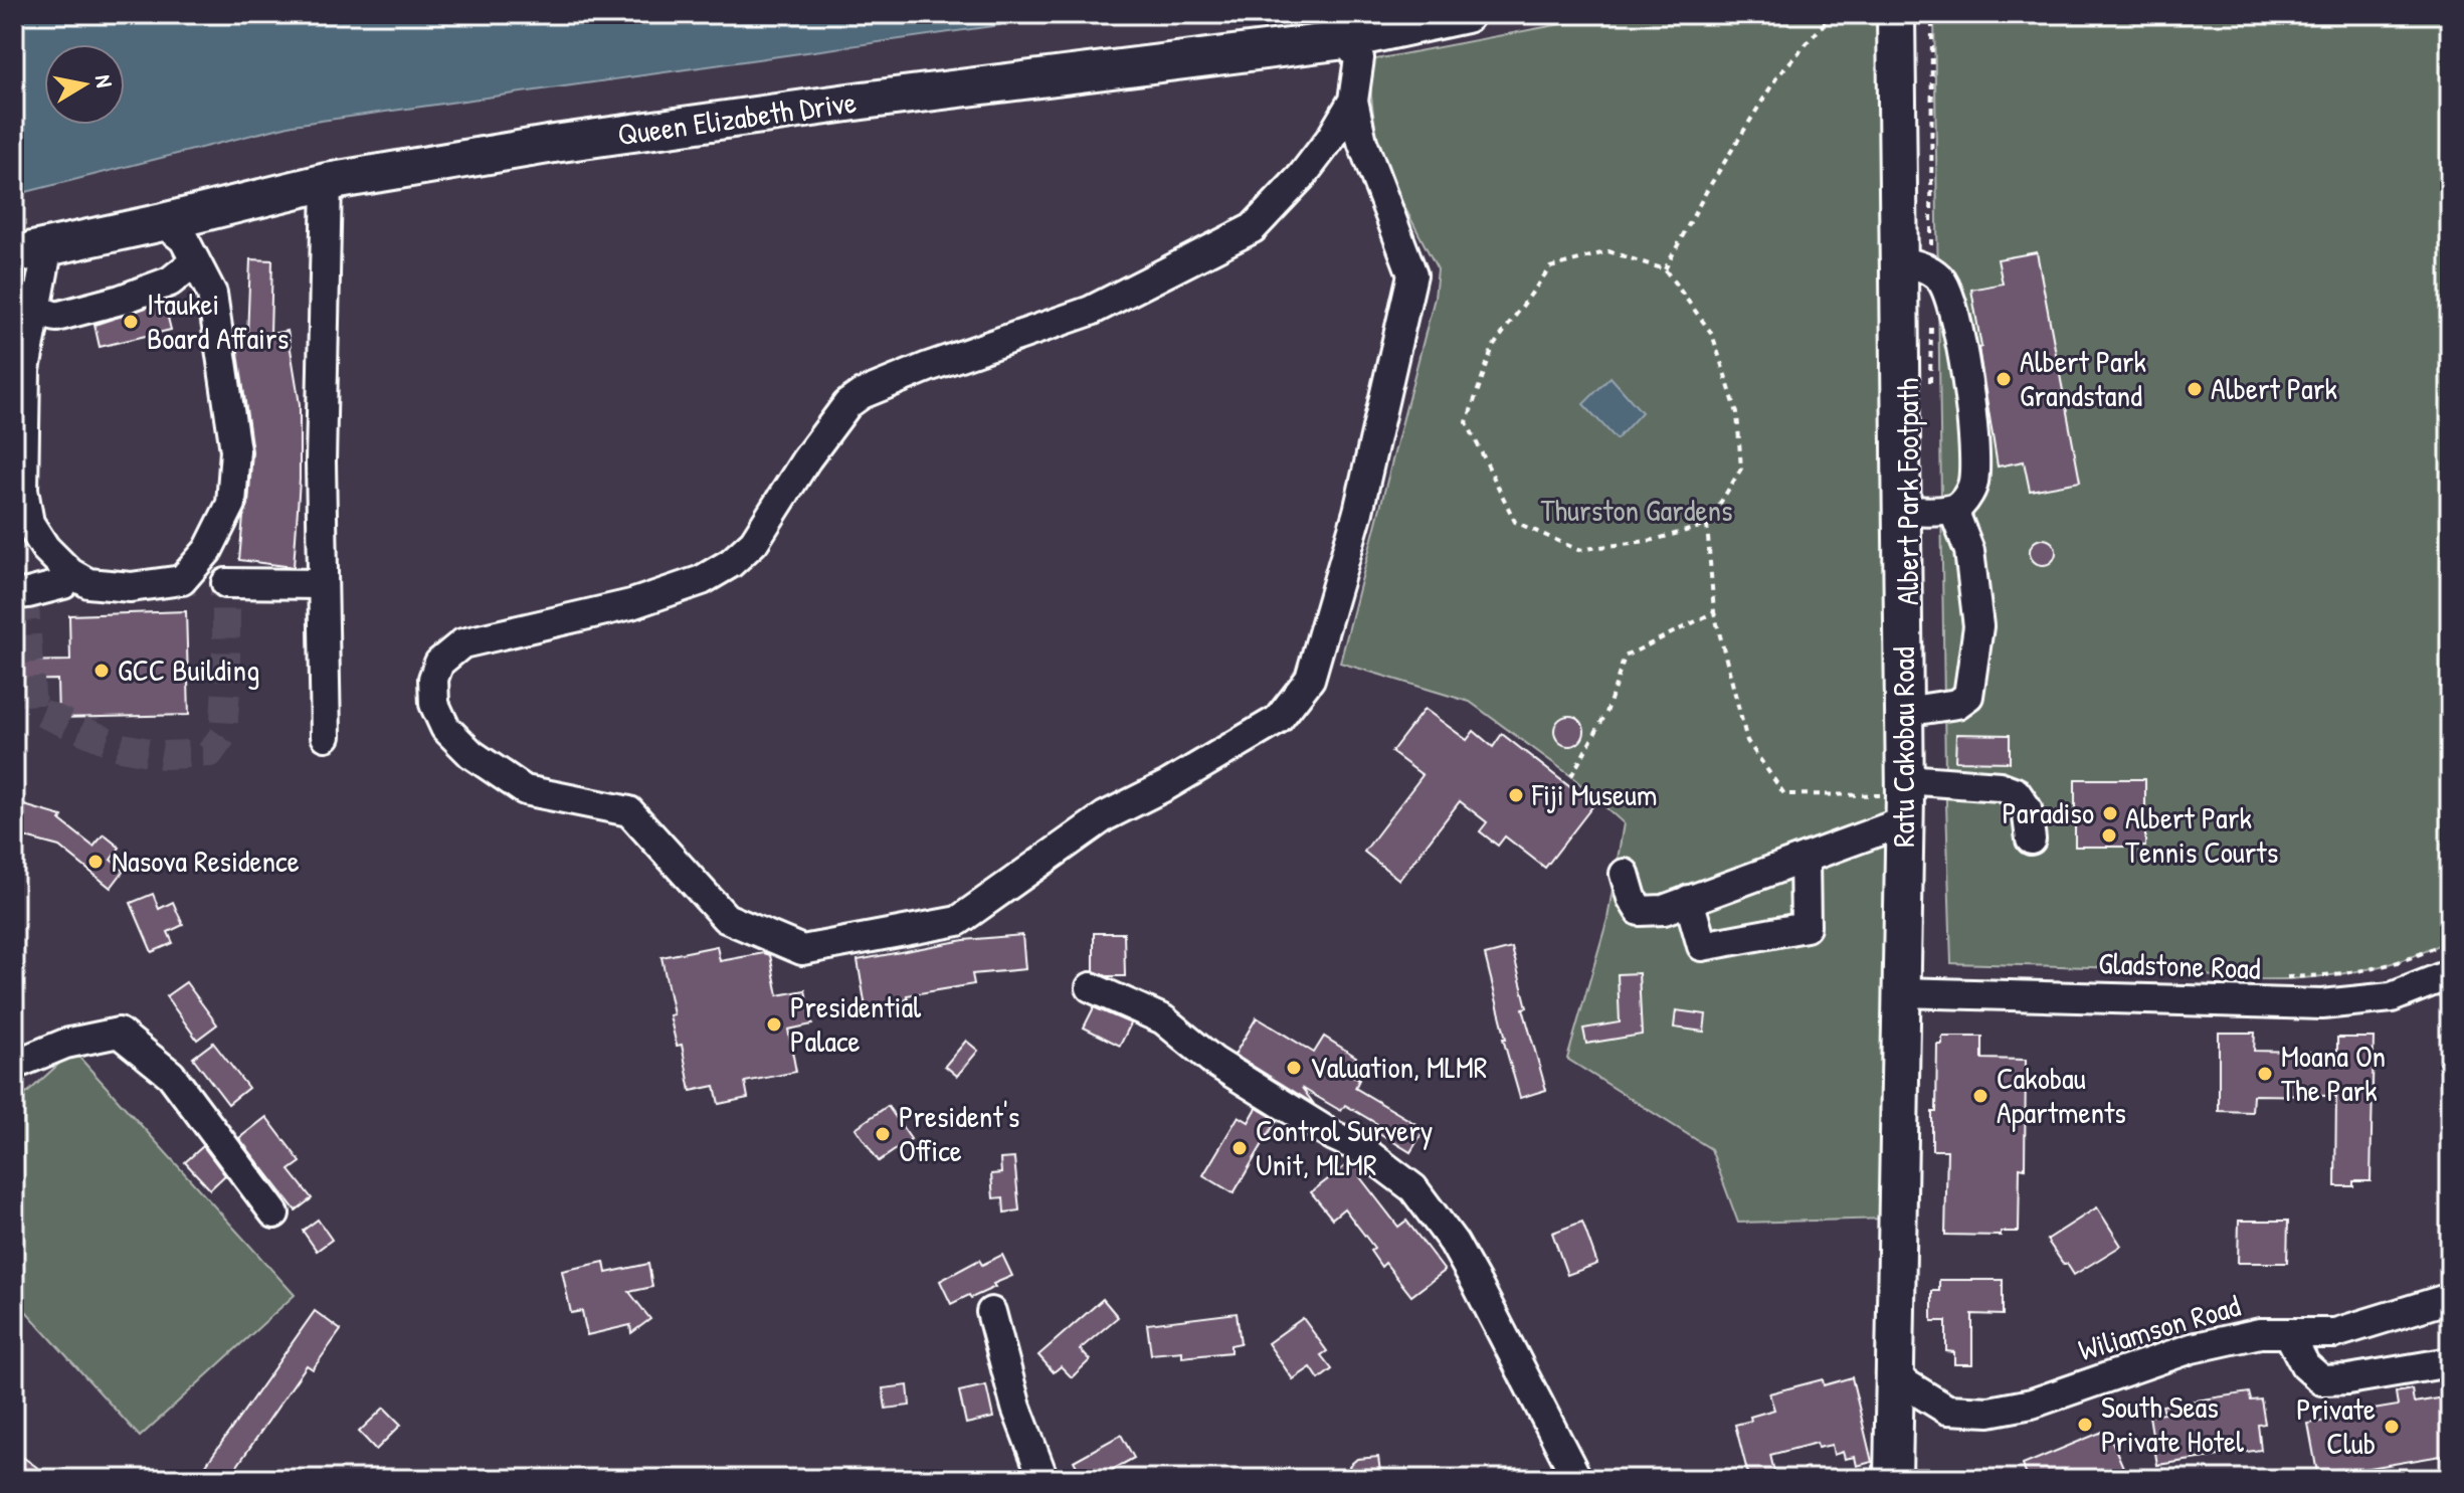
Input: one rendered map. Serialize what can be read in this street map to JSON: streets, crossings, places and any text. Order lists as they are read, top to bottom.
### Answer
{
  "streets": {
    "main road": ["Queen Elizabeth Drive", "Ratu Cakobau Road"],
    "street": ["Gladstone Road", "Wiliamson Road"],
    "path": ["Albert Park Footpath"]
  },
  "crossings": [
    ["Ratu Cakobau Road", "Gladstone Road"],
    ["Ratu Cakobau Road", "Wiliamson Road"]
  ],
  "parks": ["Thurston Gardens"],
  "places": [
    "Itaukei Board Affairs",
    "Albert Park Grandstand",
    "Albert Park",
    "GCC Building",
    "Fiji Museum",
    "Paradiso",
    "Albert Park Tennis Courts",
    "Nasova Residence",
    "Presidential Palace",
    "Valuation, MLMR",
    "Moana On The Park",
    "Cakobau Apartments",
    "President's Office",
    "Control Survery Unit, MLMR",
    "South Seas Private Hotel",
    "Private Club"
  ],
  "north": "right"
}
